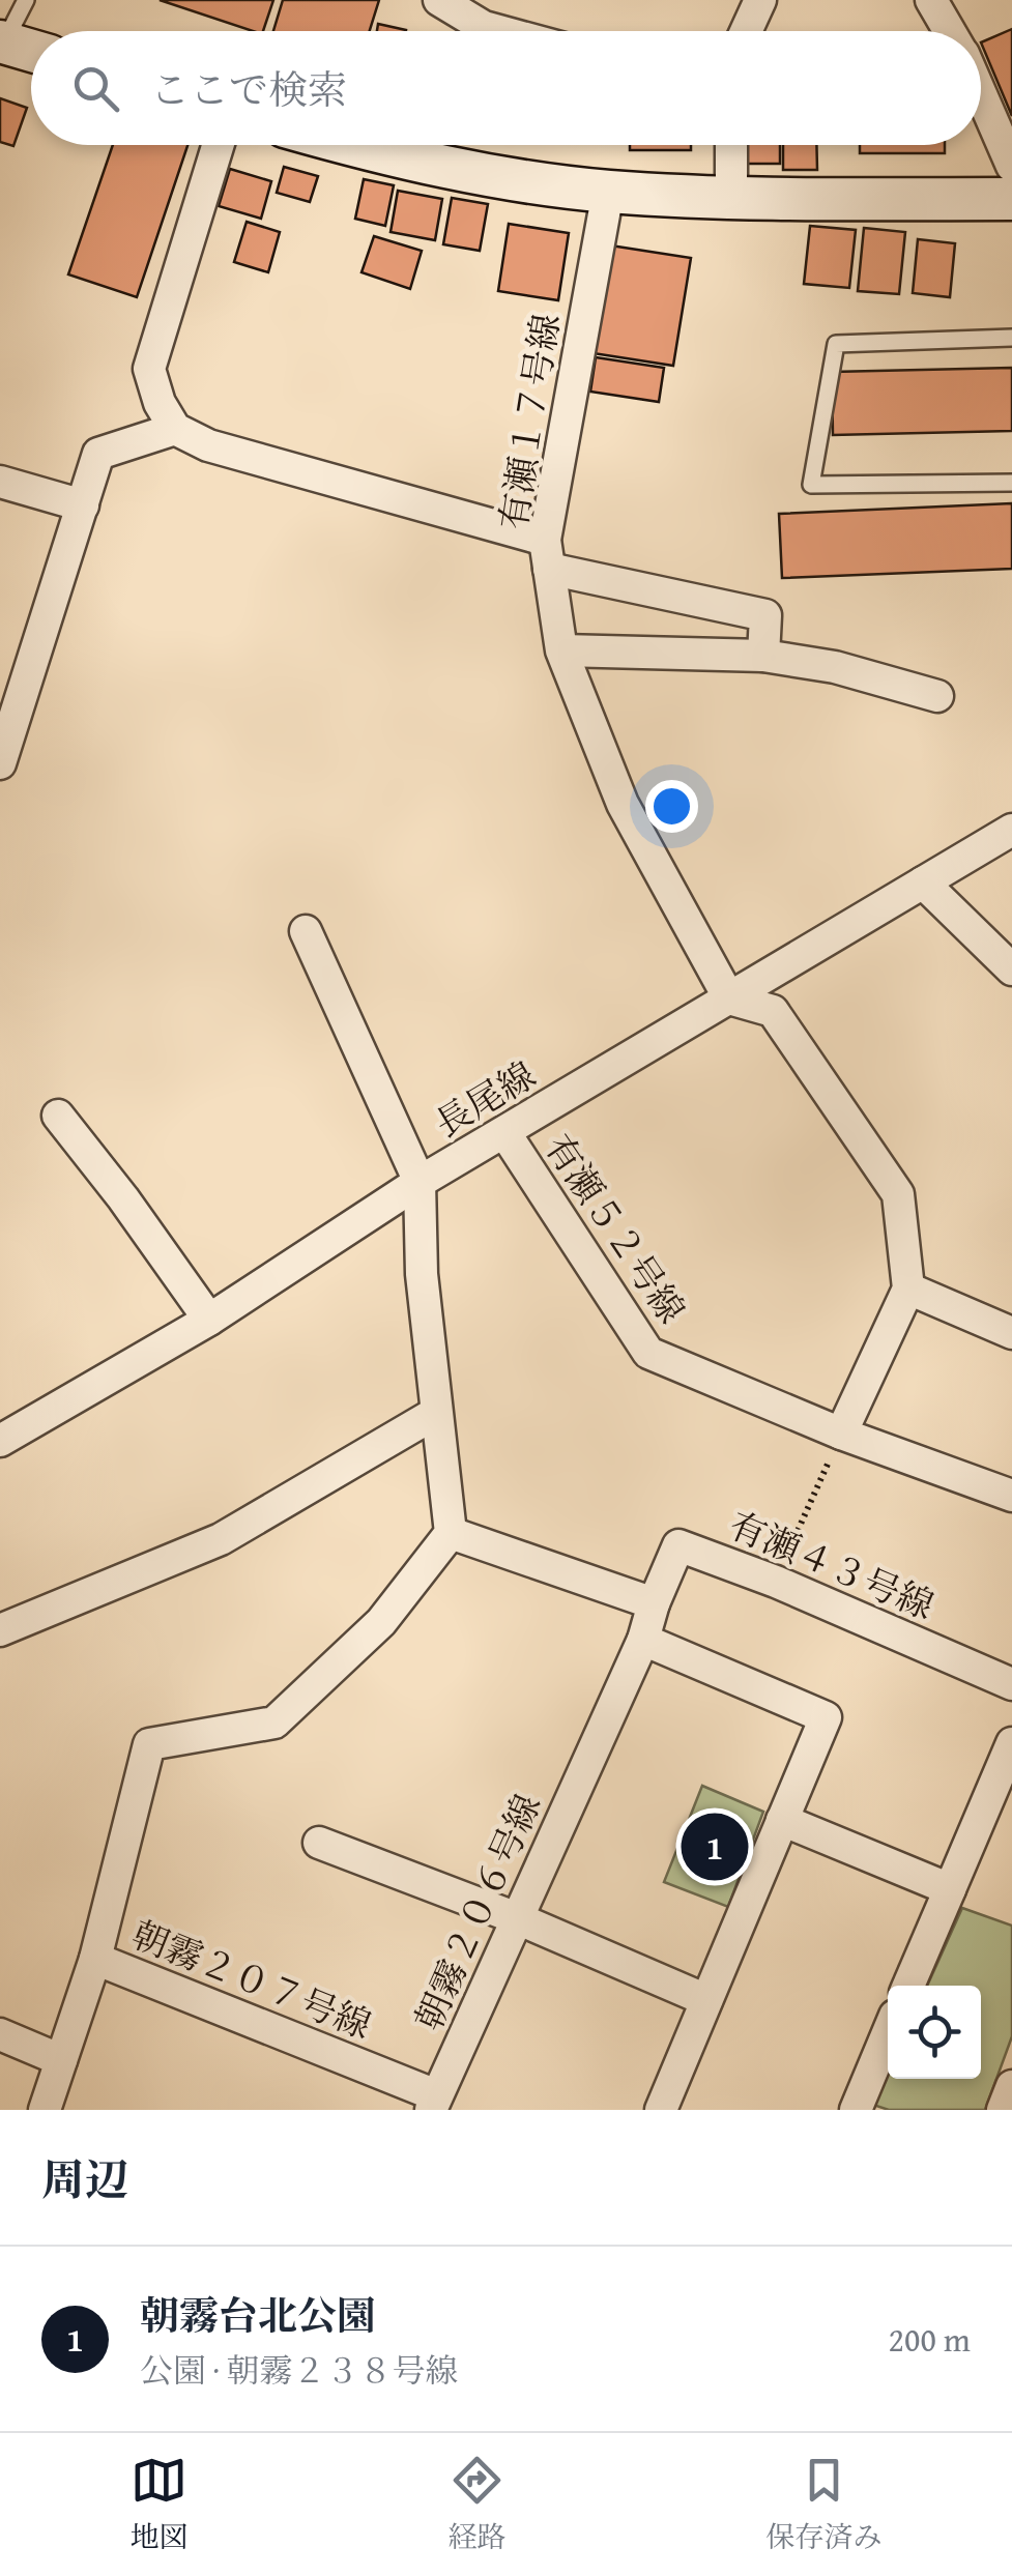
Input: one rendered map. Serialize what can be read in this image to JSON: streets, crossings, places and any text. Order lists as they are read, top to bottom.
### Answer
{
  "streets": {
    "street": [
      "有瀬１７号線",
      "長尾線",
      "有瀬５２号線",
      "有瀬４３号線",
      "朝霧２０６号線",
      "朝霧２０７号線"
    ]
  },
  "crossings": [
    ["有瀬１７号線", "長尾線"],
    ["長尾線", "有瀬５２号線"],
    ["有瀬４３号線", "朝霧２０６号線"],
    ["朝霧２０６号線", "朝霧２０７号線"]
  ],
  "page": {
    "search": "ここで検索",
    "pins": "1",
    "heading": "周辺",
    "list": [
      {
        "mark": "1",
        "name": "朝霧台北公園",
        "note": "公園 · 朝霧２３８号線",
        "value": "200 m"
      }
    ],
    "nav": ["地図", "経路", "保存済み"]
  }
}
